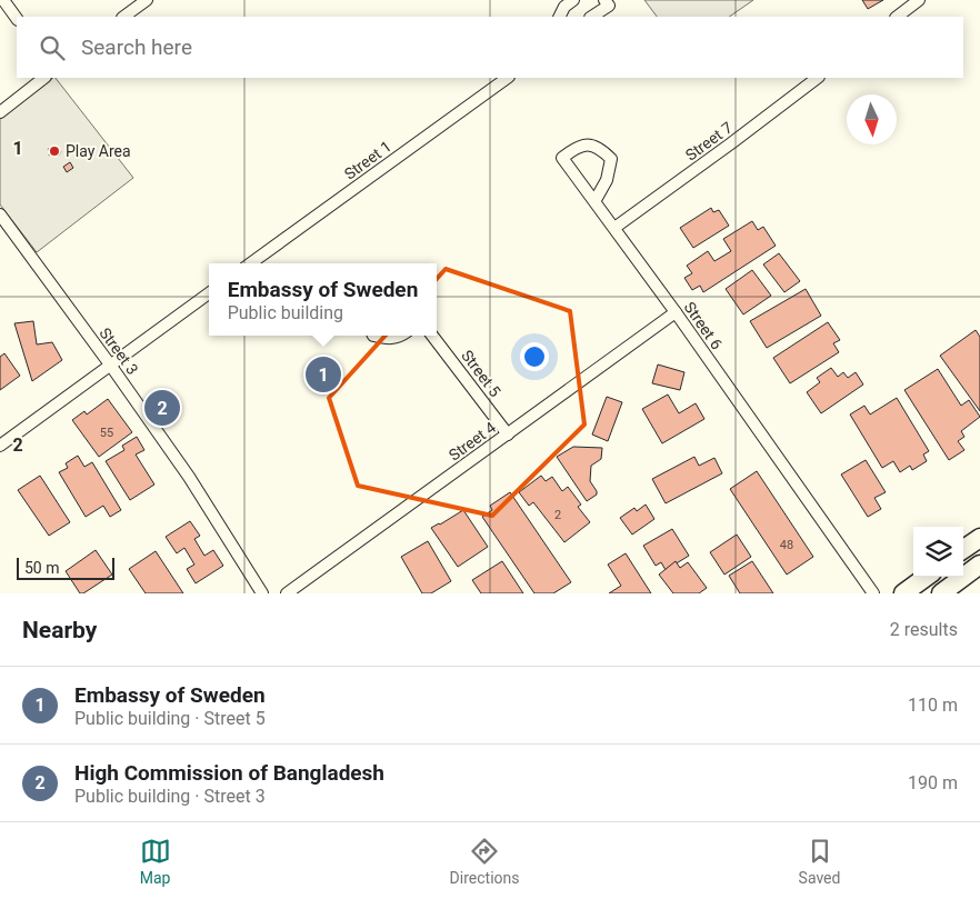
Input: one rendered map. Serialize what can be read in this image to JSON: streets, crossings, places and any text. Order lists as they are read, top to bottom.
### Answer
{
  "streets": {
    "street": [
      "Street 7",
      "Street 1",
      "Street 6",
      "Street 3",
      "Street 5",
      "Street 4"
    ]
  },
  "crossings": [
    ["Street 7", "Street 6"],
    ["Street 6", "Street 4"],
    ["Street 5", "Street 4"]
  ],
  "places": ["Play Area"],
  "house_numbers": ["55", "2", "48"],
  "scale_bar": "50 m",
  "north": "bottom",
  "page": {
    "search": "Search here",
    "popup": ["Embassy of Sweden", "Public building"],
    "pins": ["1", "2"],
    "scale": "50 m",
    "heading": ["Nearby", "2 results"],
    "list": [
      {
        "mark": "1",
        "name": "Embassy of Sweden",
        "note": "Public building · Street 5",
        "value": "110 m"
      },
      {
        "mark": "2",
        "name": "High Commission of Bangladesh",
        "note": "Public building · Street 3",
        "value": "190 m"
      }
    ],
    "nav": ["Map", "Directions", "Saved"]
  },
  "grid": {
    "rows": ["1", "2"]
  }
}
